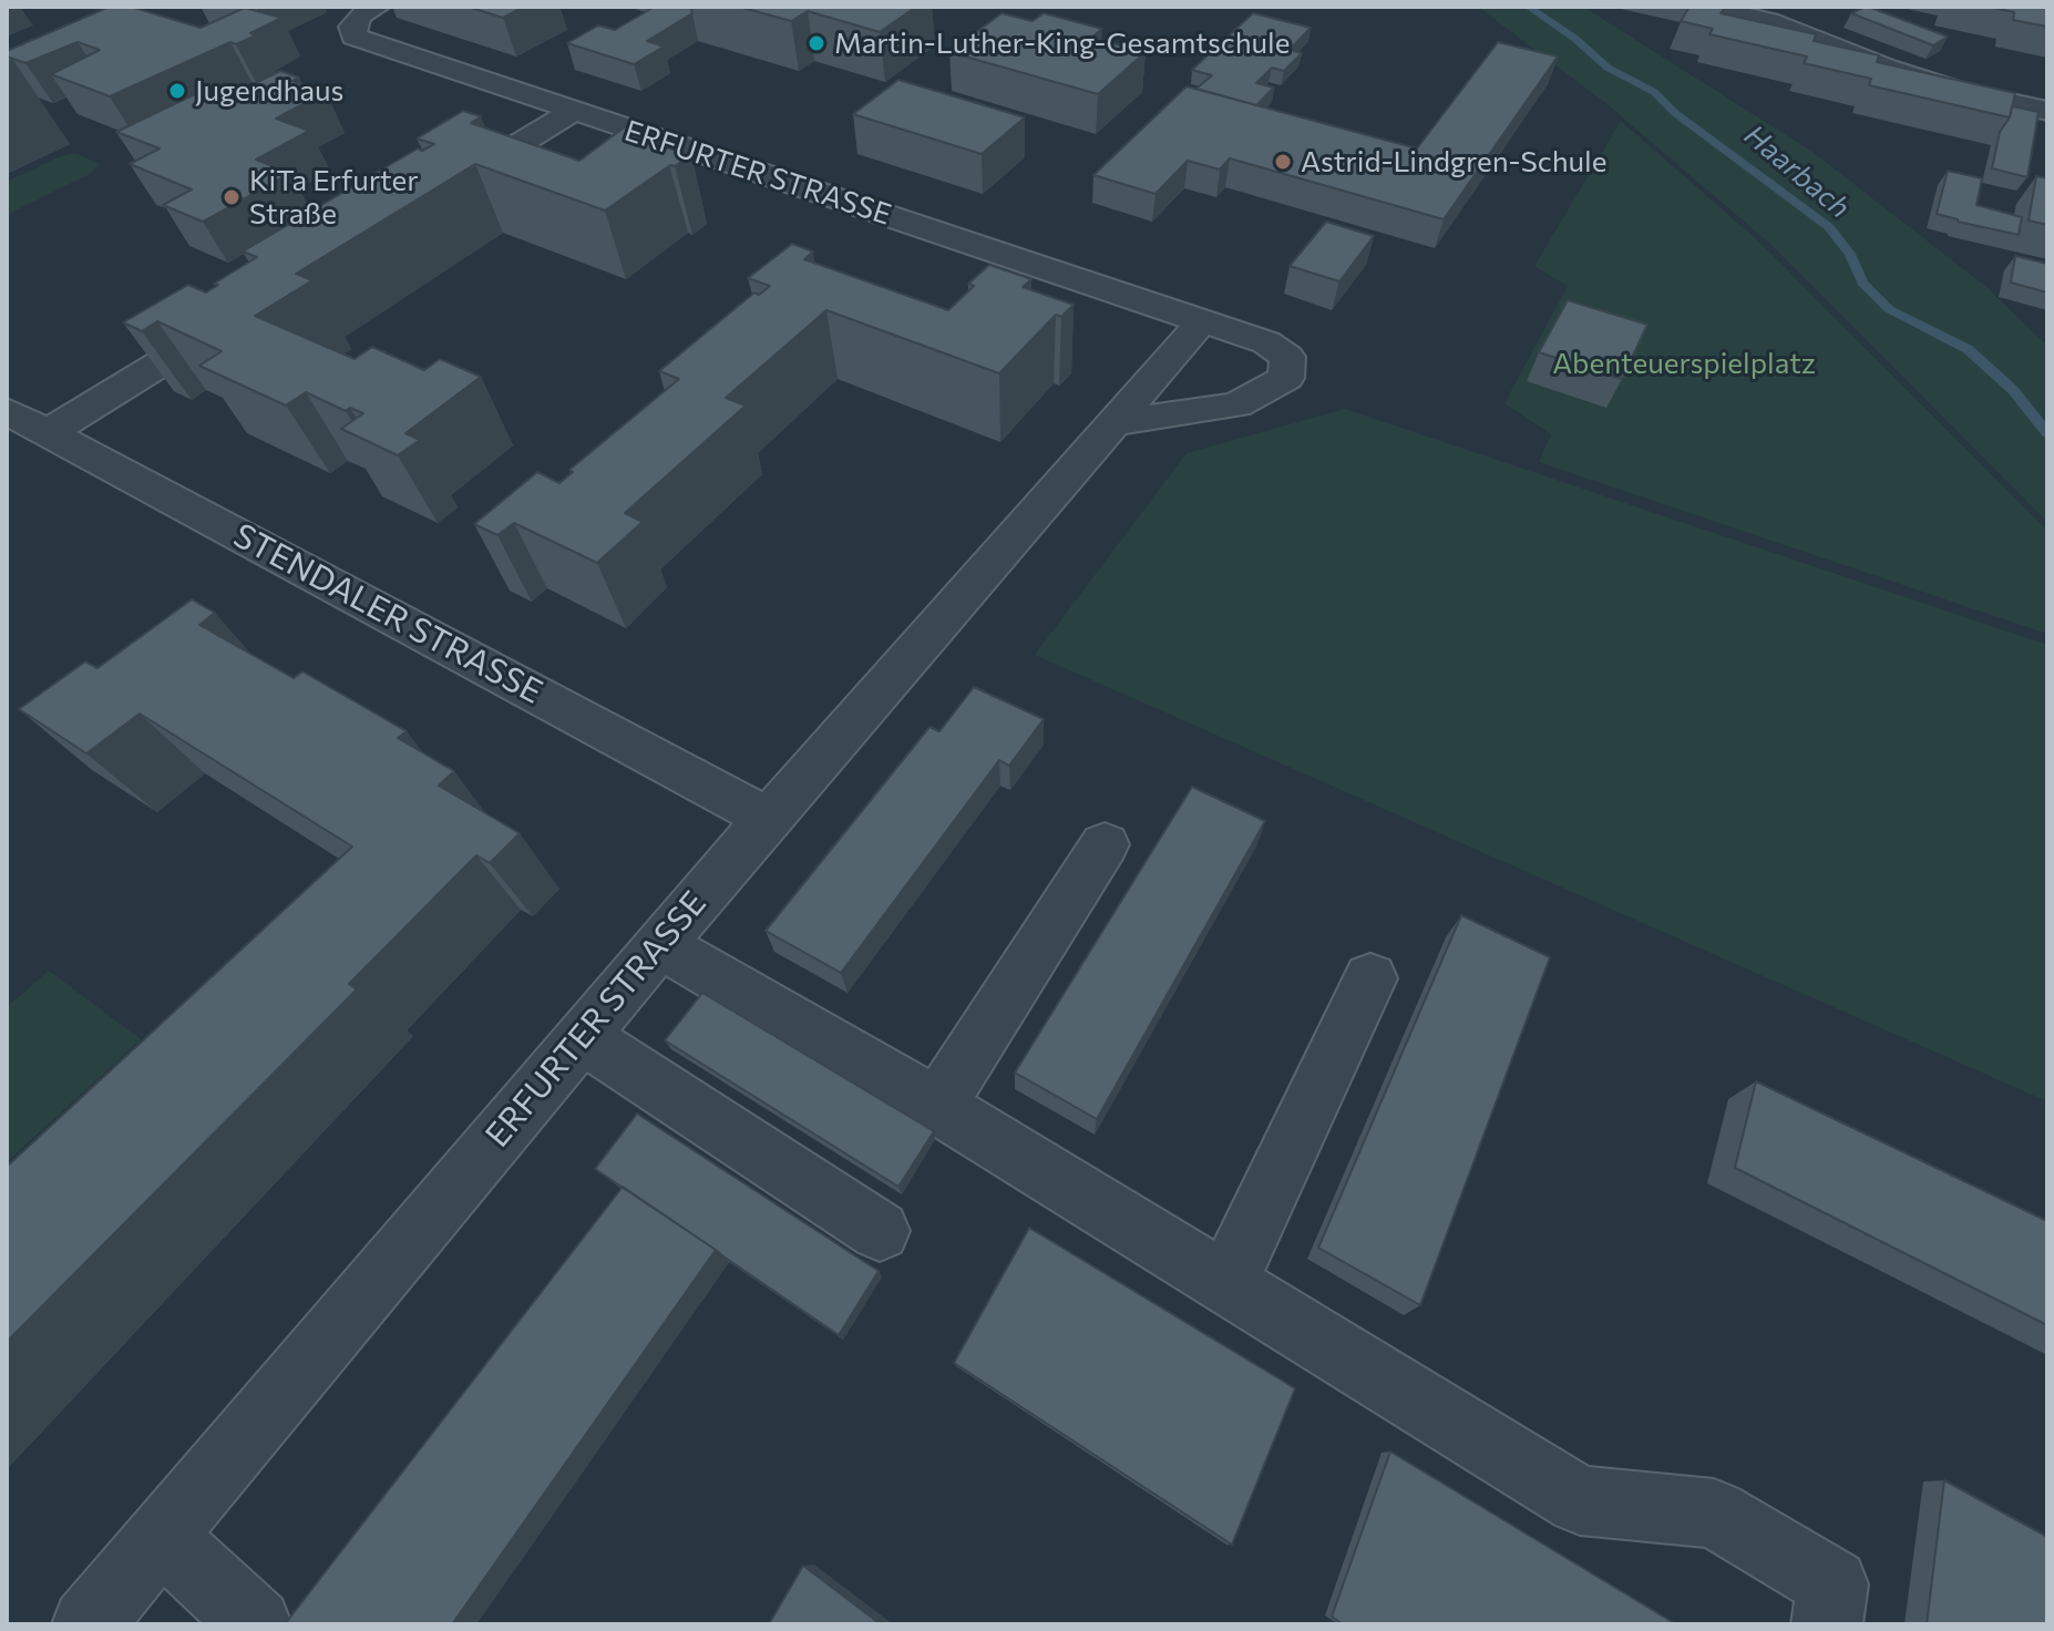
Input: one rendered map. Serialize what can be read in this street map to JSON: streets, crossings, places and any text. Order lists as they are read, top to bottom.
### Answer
{
  "streets": {
    "street": ["ERFURTER STRASSE", "STENDALER STRASSE"]
  },
  "crossings": [
    ["ERFURTER STRASSE", "STENDALER STRASSE"]
  ],
  "water": ["Haarbach"],
  "parks": ["Abenteuerspielplatz"],
  "places": [
    "Martin-Luther-King-Gesamtschule",
    "Jugendhaus",
    "Astrid-Lindgren-Schule",
    "KiTa Erfurter Straße"
  ]
}
